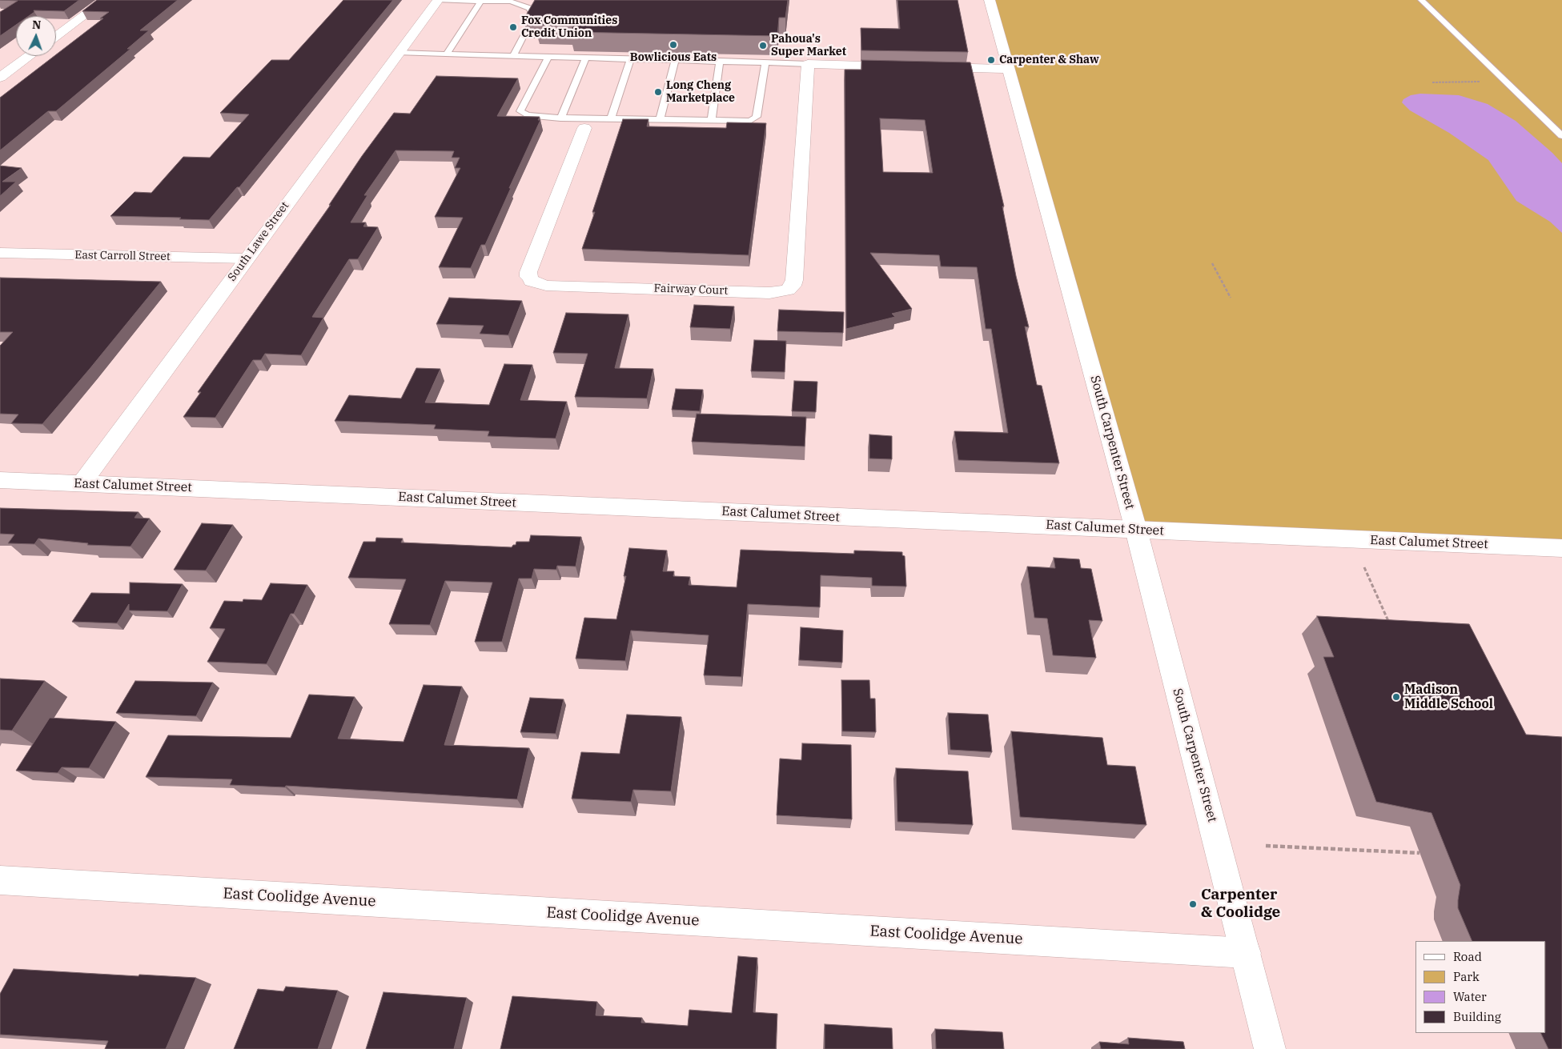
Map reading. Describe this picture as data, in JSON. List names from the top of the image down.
{
  "streets": {
    "street": [
      "South Lawe Street",
      "East Carroll Street",
      "Fairway Court",
      "South Carpenter Street",
      "East Calumet Street",
      "East Coolidge Avenue"
    ]
  },
  "crossings": [
    ["South Lawe Street", "East Carroll Street"],
    ["South Lawe Street", "East Calumet Street"],
    ["South Carpenter Street", "East Calumet Street"],
    ["South Carpenter Street", "East Coolidge Avenue"]
  ],
  "places": [
    "Fox Communities Credit Union",
    "Bowlicious Eats",
    "Pahoua's Super Market",
    "Carpenter & Shaw",
    "Long Cheng Marketplace",
    "Madison Middle School",
    "Carpenter & Coolidge"
  ],
  "legend": [
    "Road",
    "Park",
    "Water",
    "Building"
  ],
  "north": "top"
}
